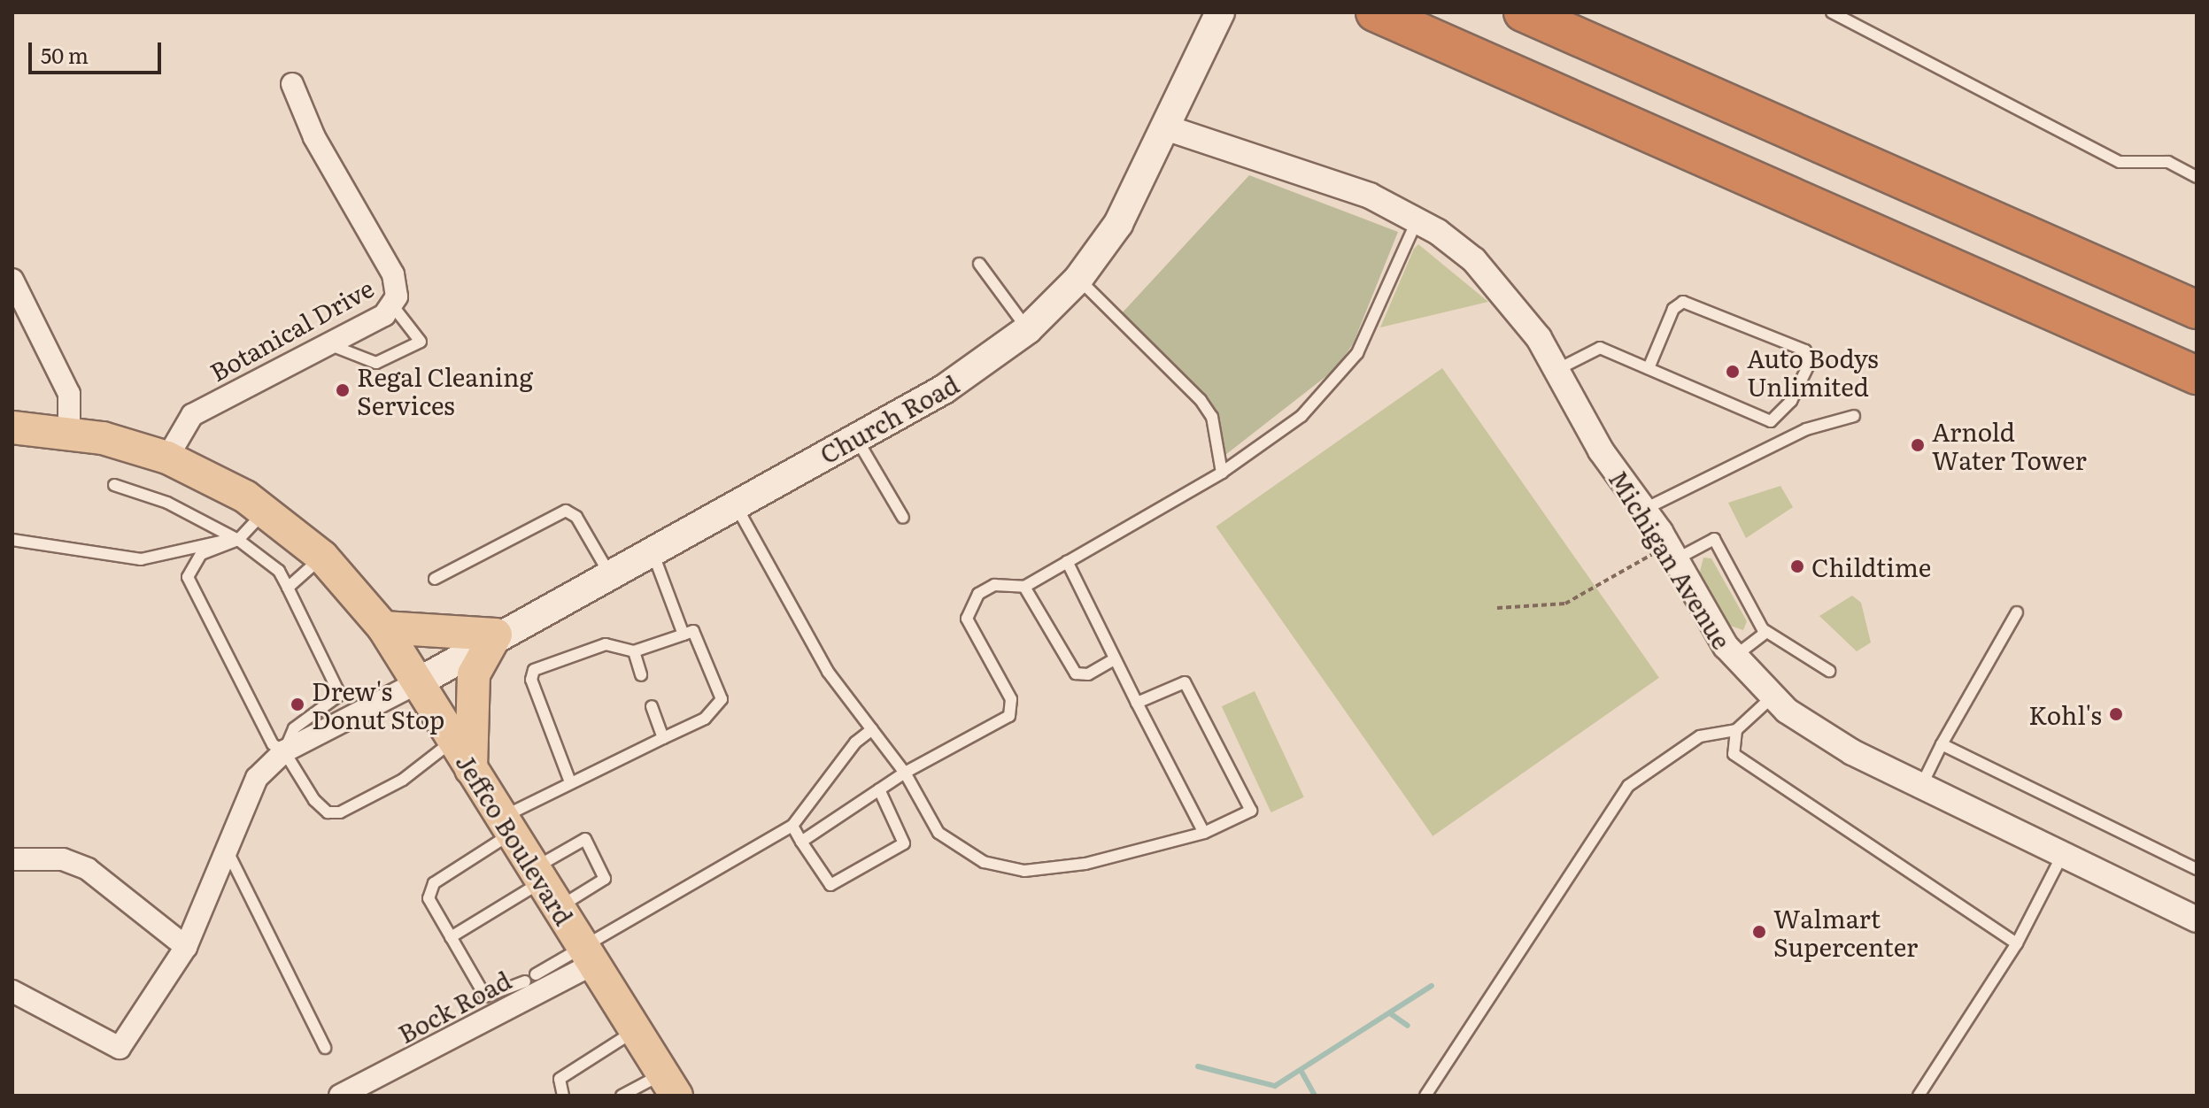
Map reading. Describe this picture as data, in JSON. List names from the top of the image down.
{
  "streets": {
    "main road": ["Church Road", "Jeffco Boulevard"],
    "street": ["Botanical Drive", "Michigan Avenue", "Bock Road"]
  },
  "crossings": [
    ["Botanical Drive", "Jeffco Boulevard"],
    ["Church Road", "Michigan Avenue"],
    ["Church Road", "Jeffco Boulevard"],
    ["Jeffco Boulevard", "Bock Road"]
  ],
  "places": [
    "Auto Bodys Unlimited",
    "Regal Cleaning Services",
    "Arnold Water Tower",
    "Childtime",
    "Drew's Donut Stop",
    "Kohl's",
    "Walmart Supercenter"
  ],
  "scale_bar": "50 m"
}
